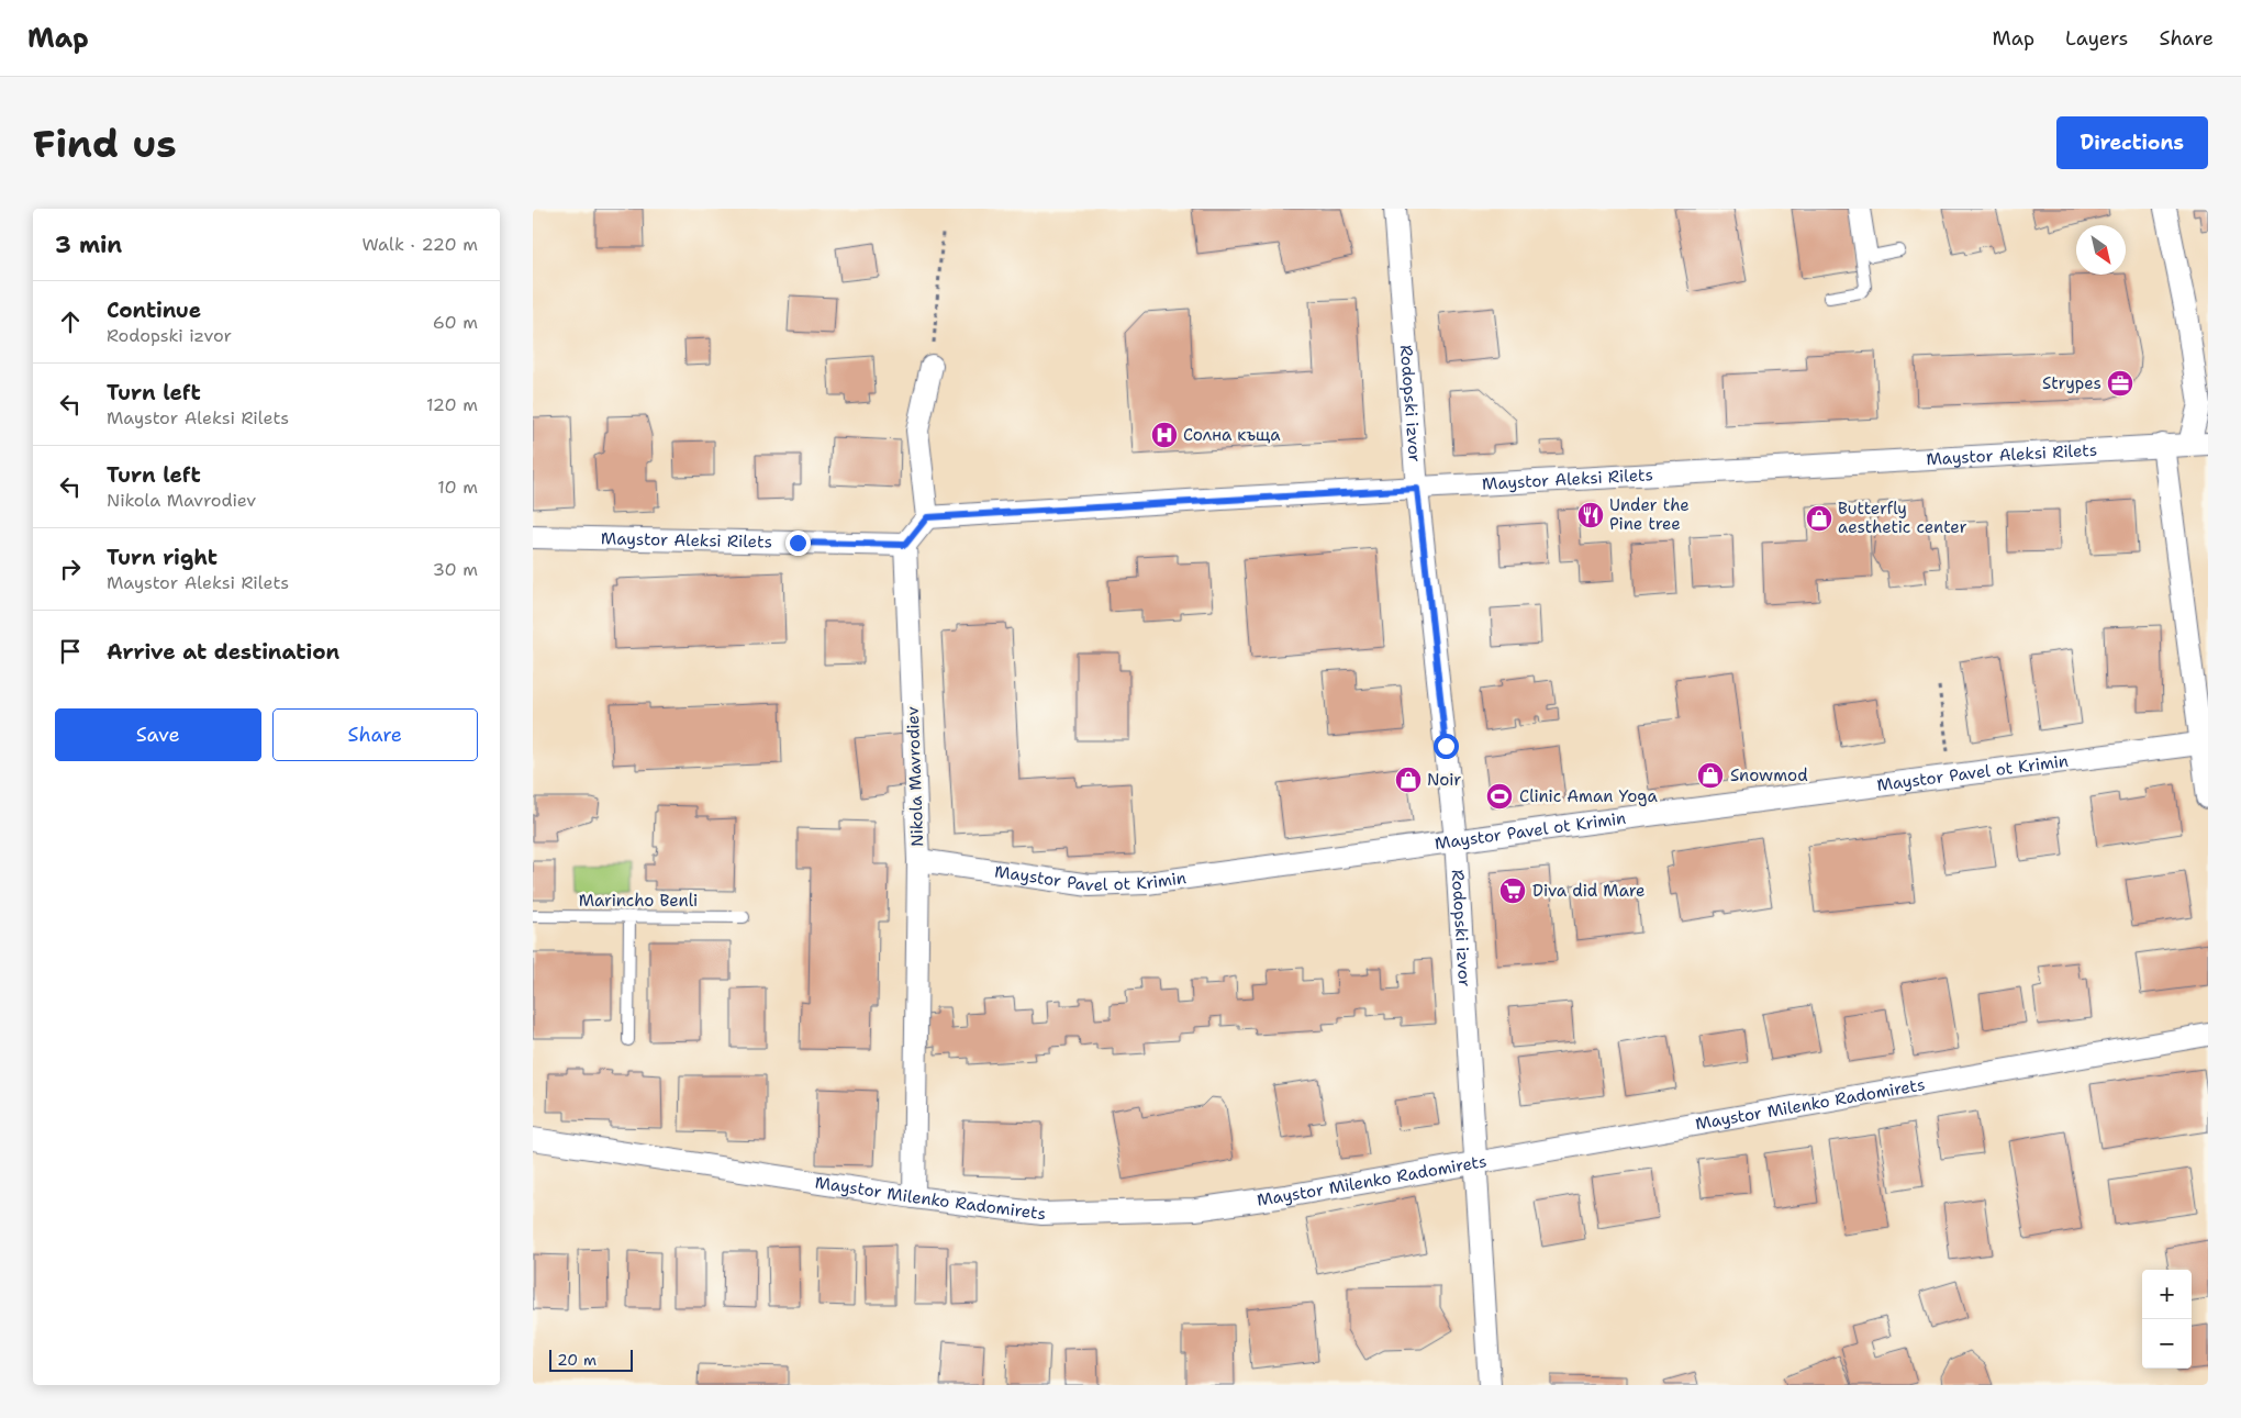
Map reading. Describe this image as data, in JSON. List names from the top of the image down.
{
  "streets": {
    "street": [
      "Rodopski izvor",
      "Maystor Aleksi Rilets",
      "Maystor Pavel ot Krimin",
      "Nikola Mavrodiev",
      "Maystor Milenko Radomirets"
    ],
    "lane": ["Marincho Benli"]
  },
  "crossings": [
    ["Rodopski izvor", "Maystor Aleksi Rilets"],
    ["Rodopski izvor", "Maystor Pavel ot Krimin"],
    ["Rodopski izvor", "Maystor Milenko Radomirets"],
    ["Maystor Aleksi Rilets", "Nikola Mavrodiev"],
    ["Maystor Pavel ot Krimin", "Nikola Mavrodiev"],
    ["Nikola Mavrodiev", "Maystor Milenko Radomirets"]
  ],
  "places": {
    "office": ["Strypes"],
    "hospital": ["Солна къща"],
    "restaurant": ["Under the Pine tree"],
    "shop": ["Butterfly aesthetic center", "Snowmod", "Noir"],
    "sports": ["Clinic Aman Yoga"],
    "supermarket": ["Diva did Mare"]
  },
  "scale_bar": "20 m",
  "north": "bottom right",
  "page": {
    "header": "Map",
    "nav": ["Map", "Layers", "Share"],
    "buttons": [
      "Directions",
      ["Save", "Share"]
    ],
    "title": "Find us",
    "heading": ["3 min", "Walk · 220 m"],
    "list": [
      ["Continue", "Rodopski izvor", "60 m"],
      ["Turn left", "Maystor Aleksi Rilets", "120 m"],
      ["Turn left", "Nikola Mavrodiev", "10 m"],
      ["Turn right", "Maystor Aleksi Rilets", "30 m"],
      "Arrive at destination"
    ],
    "map_buttons": ["+", "−"],
    "scale": "20 m"
  }
}
